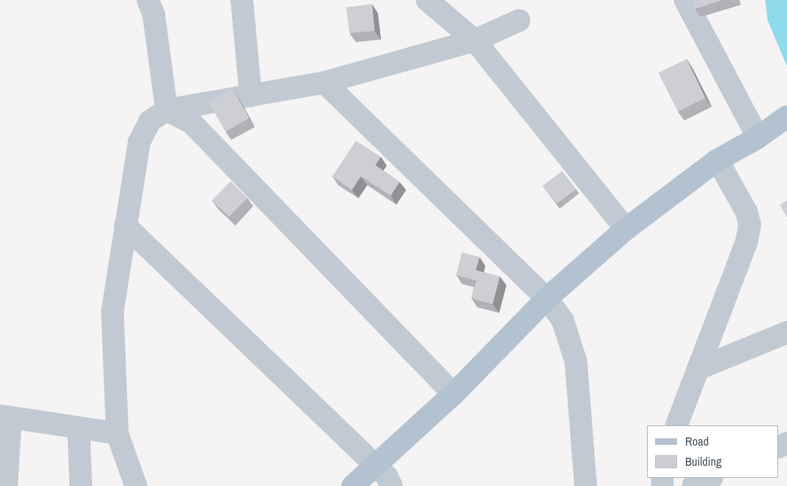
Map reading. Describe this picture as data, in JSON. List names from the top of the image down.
{
  "legend": ["Road", "Building"]
}
